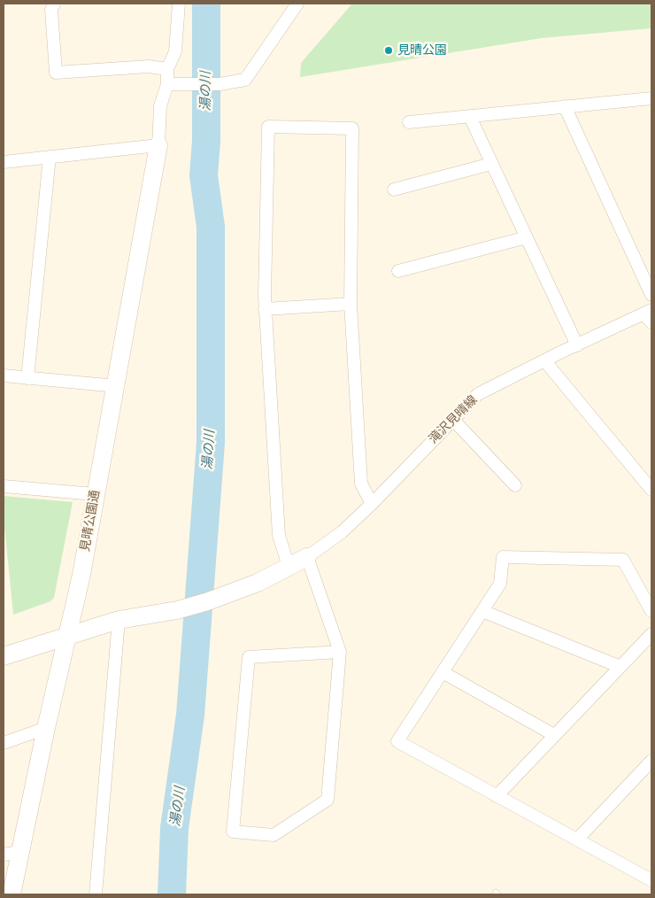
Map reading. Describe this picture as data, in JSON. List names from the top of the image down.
{
  "streets": {
    "street": ["滝沢見晴線", "見晴公園通"]
  },
  "water": ["湯の川"],
  "places": ["見晴公園"]
}
